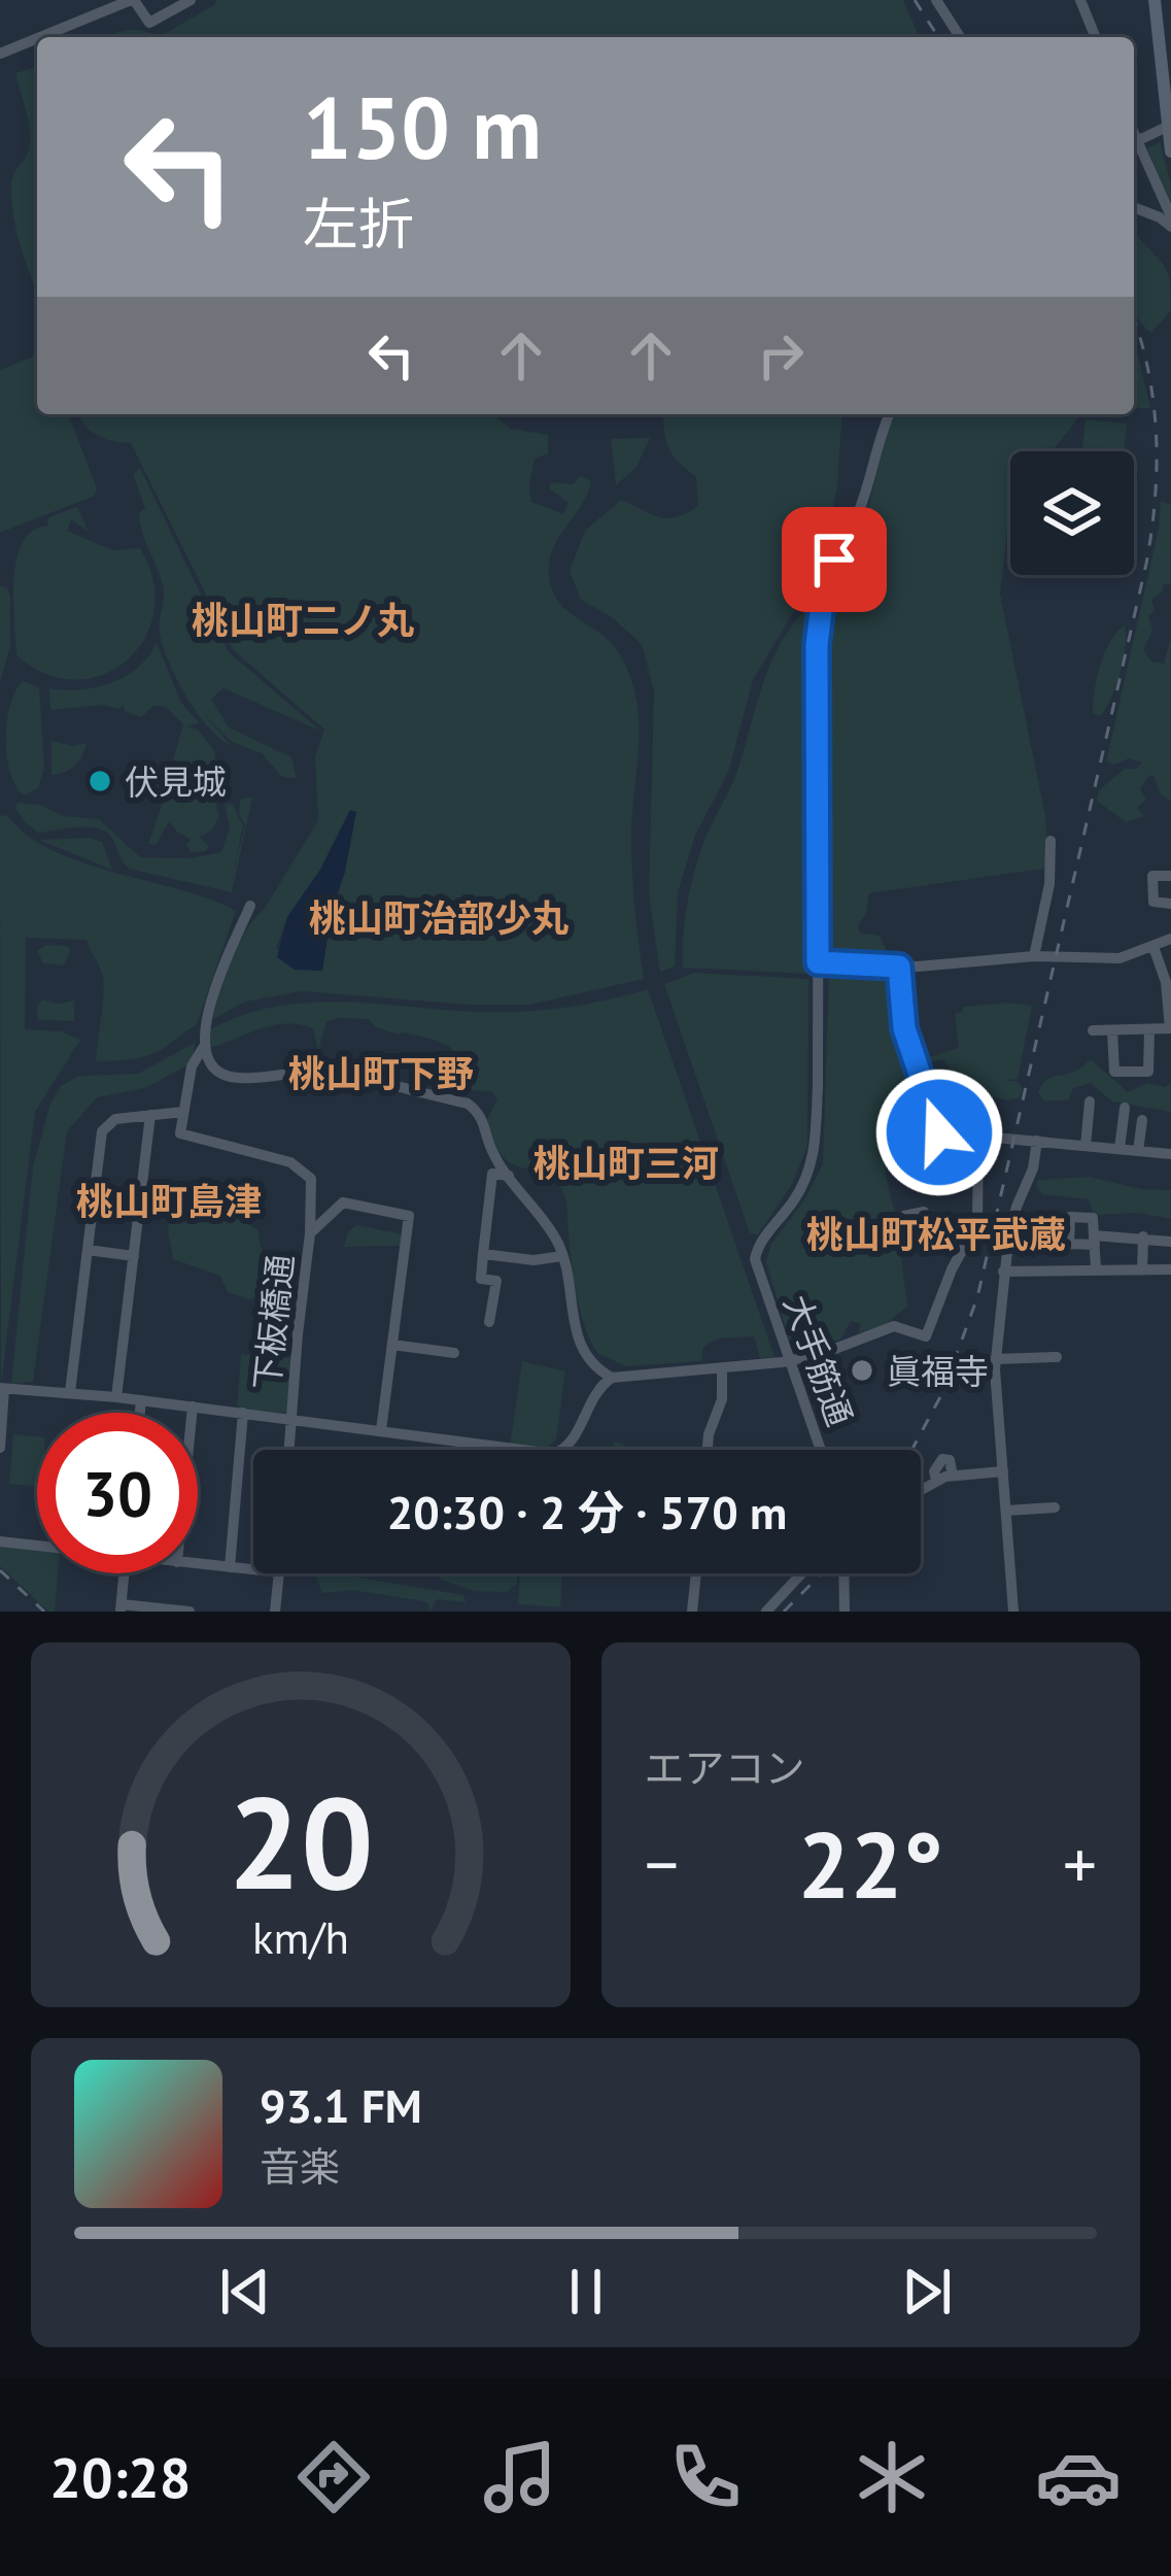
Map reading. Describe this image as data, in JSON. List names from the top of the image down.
{
  "streets": {
    "street": ["下板橋通", "大手筋通"]
  },
  "districts": [
    "桃山町二ノ丸",
    "桃山町治部少丸",
    "桃山町下野",
    "桃山町三河",
    "桃山町島津",
    "桃山町松平武蔵"
  ],
  "places": ["伏見城", "眞福寺"],
  "page": {
    "turn": ["150 m", "左折"],
    "limit": "30",
    "trip": "20:30 · 2 分 · 570 m",
    "tile": "エアコン",
    "heat": ["−", "22°", "+"],
    "song": ["93.1 FM", "音楽"],
    "tabs": "20:28",
    "gauge": ["20", "km/h"]
  }
}
